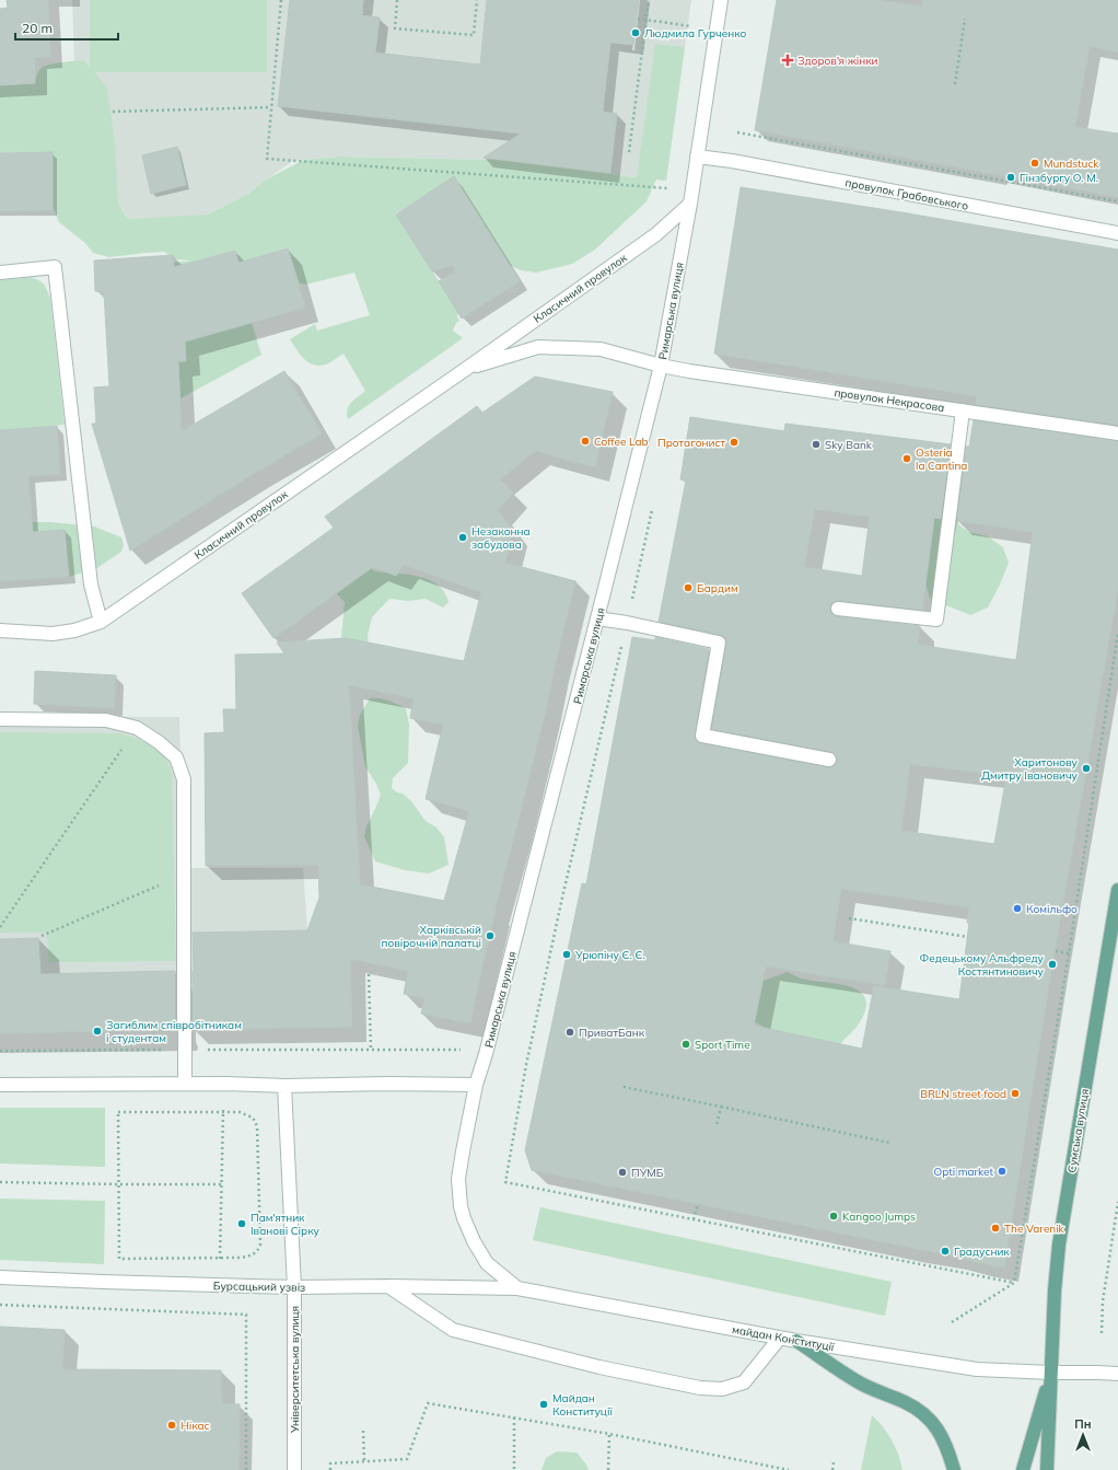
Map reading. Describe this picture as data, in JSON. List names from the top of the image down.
{
  "streets": {
    "main road": ["Сумська вулиця"],
    "street": [
      "провулок Грабовського",
      "Класичний провулок",
      "Римарська вулиця",
      "провулок Некрасова",
      "Бурсацький узвіз",
      "майдан Конституції",
      "Університетська вулиця"
    ]
  },
  "crossings": [
    ["провулок Грабовського", "Римарська вулиця"],
    ["Класичний провулок", "Римарська вулиця"],
    ["Класичний провулок", "провулок Некрасова"],
    ["Римарська вулиця", "провулок Некрасова"],
    ["Римарська вулиця", "Бурсацький узвіз"],
    ["Римарська вулиця", "майдан Конституції"],
    ["Сумська вулиця", "майдан Конституції"],
    ["Бурсацький узвіз", "майдан Конституції"],
    ["Бурсацький узвіз", "Університетська вулиця"]
  ],
  "places": {
    "other": [
      "Людмила Гурченко",
      "Mundstuck",
      "Гінзбургу О. М.",
      "Coffee Lab",
      "Протагонист",
      "Sky Bank",
      "Osteria la Cantina",
      "Незаконна забудова",
      "Бардим",
      "Харитонову Дмитру Івановичу",
      "Комільфо",
      "Харківській повірочній палатці",
      "Урюпіну Є. Є.",
      "Федецькому Альфреду Костянтиновичу",
      "Загиблим співробітникам і студентам",
      "ПриватБанк",
      "Sport Time",
      "BRLN street food",
      "Opti market",
      "ПУМБ",
      "Kangoo Jumps",
      "Пам'ятник Іванові Сірку",
      "The Varenik",
      "Градусник",
      "Майдан Конституції",
      "Нікас"
    ],
    "health": ["Здоров'я жінки"]
  },
  "scale_bar": "20 m",
  "north": "top"
}
